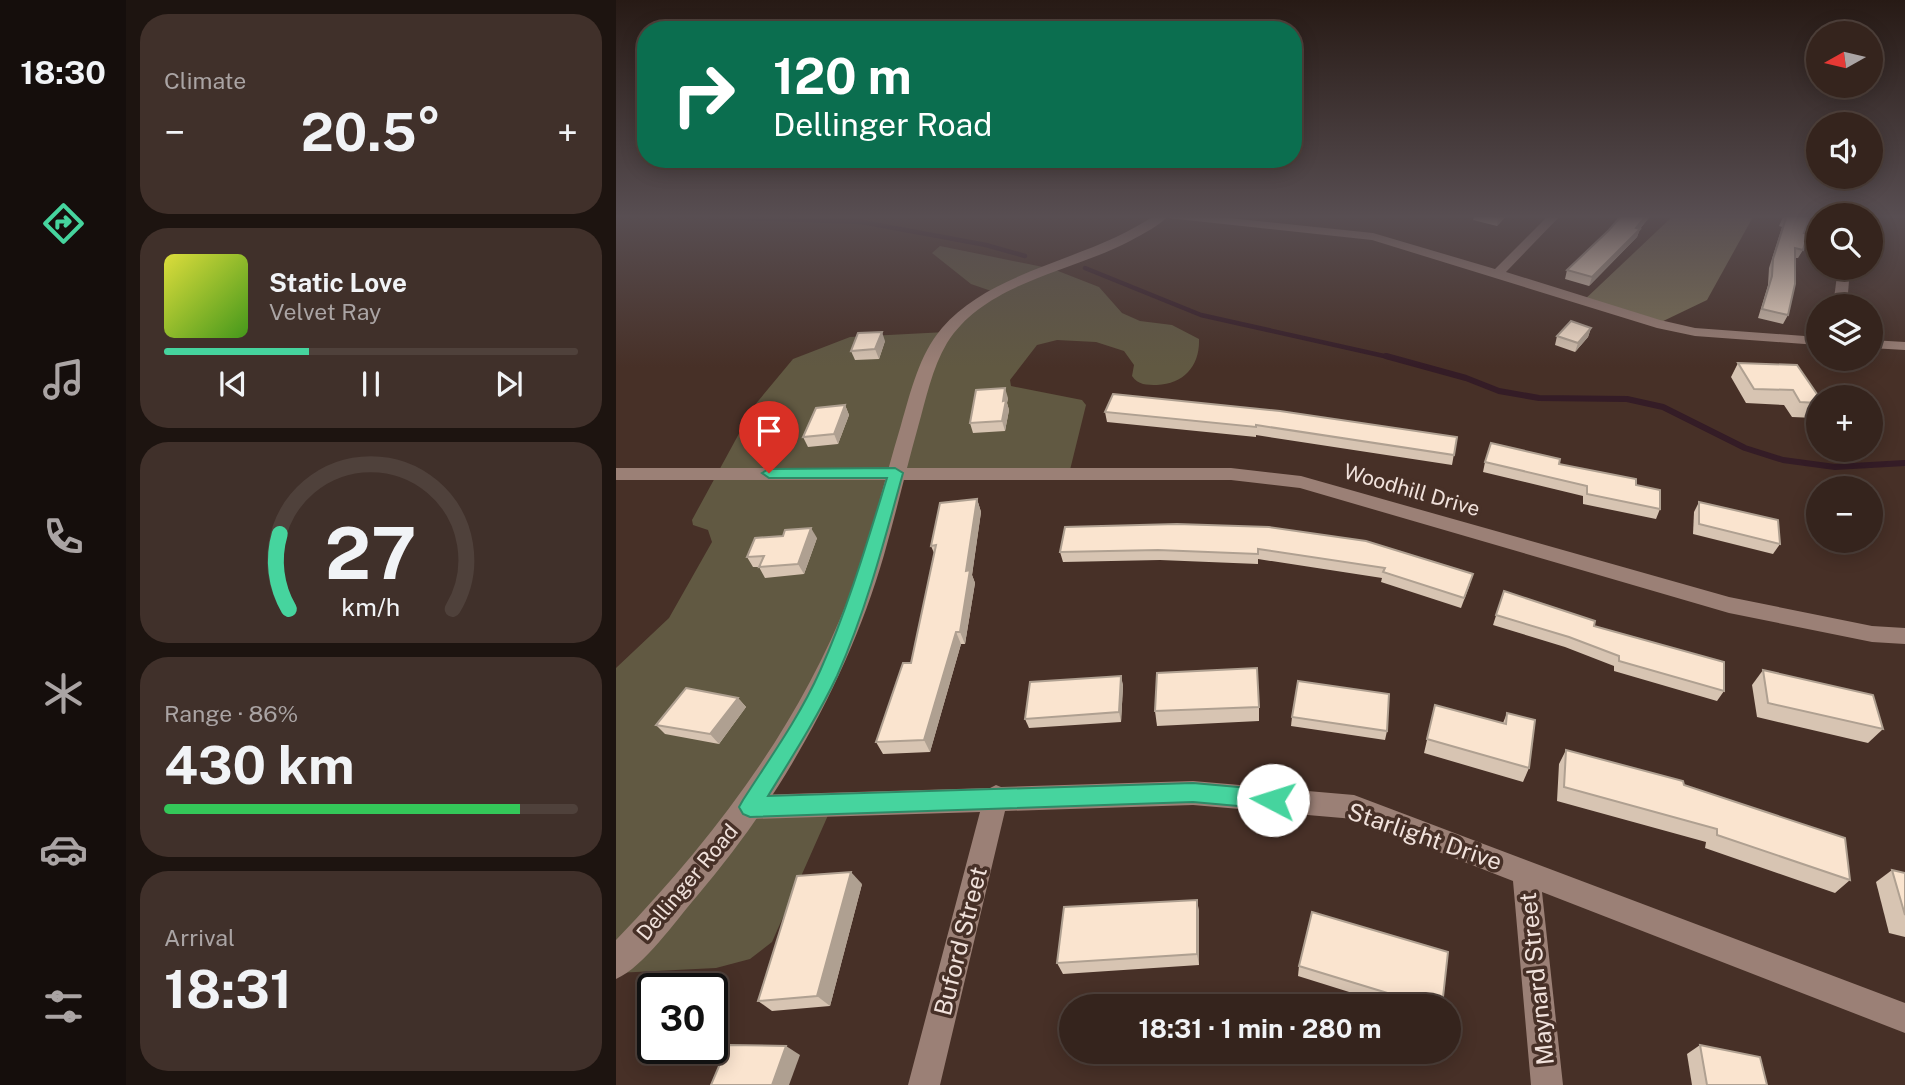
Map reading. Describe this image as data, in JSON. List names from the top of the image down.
{
  "streets": {
    "street": [
      "Woodhill Drive",
      "Starlight Drive",
      "Dellinger Road",
      "Buford Street",
      "Maynard Street"
    ]
  },
  "crossings": [
    ["Woodhill Drive", "Dellinger Road"],
    ["Starlight Drive", "Dellinger Road"],
    ["Starlight Drive", "Buford Street"],
    ["Starlight Drive", "Maynard Street"]
  ],
  "north": "left",
  "page": {
    "tabs": "18:30",
    "tile": [
      "Climate",
      ["Range · 86%", "430 km"],
      ["Arrival", "18:31"]
    ],
    "map_buttons": ["+", "−"],
    "turn": ["120 m", "Dellinger Road"],
    "heat": ["−", "20.5°", "+"],
    "song": ["Static Love", "Velvet Ray"],
    "limit": "30",
    "trip": "18:31 · 1 min · 280 m",
    "gauge": ["27", "km/h"]
  }
}
